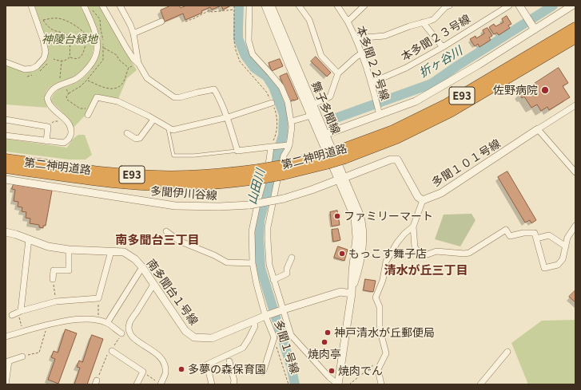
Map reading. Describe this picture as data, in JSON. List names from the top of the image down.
{
  "streets": {
    "highway": ["E93", "第二神明道路"],
    "street": [
      "本多聞２３号線",
      "本多聞２２号線",
      "舞子多聞線",
      "多聞１０１号線",
      "多聞伊川谷線",
      "南多聞台１号線",
      "多聞１号線"
    ]
  },
  "crossings": [
    ["本多聞２３号線", "本多聞２２号線"],
    ["舞子多聞線", "多聞伊川谷線"],
    ["舞子多聞線", "南多聞台１号線"],
    ["南多聞台１号線", "多聞１号線"]
  ],
  "districts": ["南多聞台三丁目", "清水が丘三丁目"],
  "water": ["折ヶ谷川", "山田川"],
  "parks": ["神陵台緑地"],
  "places": [
    "佐野病院",
    "ファミリーマート",
    "もっこす舞子店",
    "神戸清水が丘郵便局",
    "焼肉亭",
    "多夢の森保育園",
    "焼肉でん"
  ]
}
